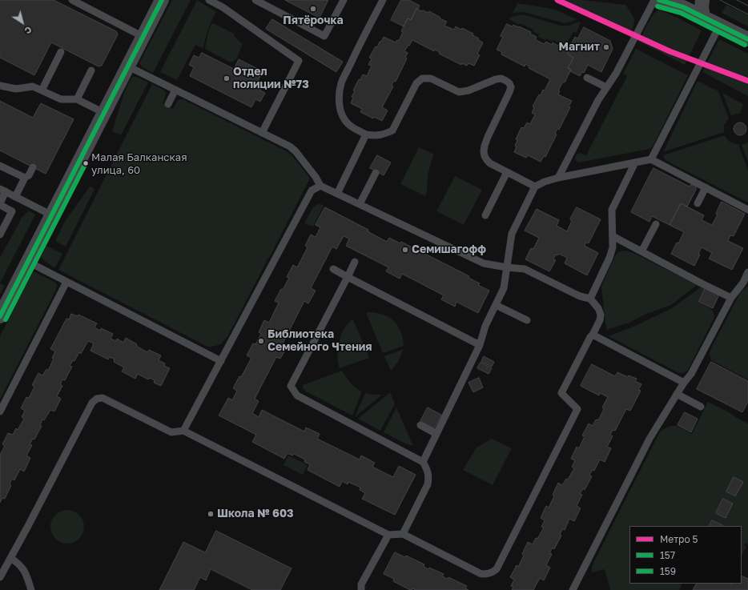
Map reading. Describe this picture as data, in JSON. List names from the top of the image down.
{
  "places": [
    "Пятёрочка",
    "Магнит",
    "Отдел полиции №73",
    "Малая Балканская улица, 60",
    "Семишагофф",
    "Библиотека Семейного Чтения",
    "Школа № 603"
  ],
  "lines": ["metro line 5", "transit line 157", "transit line 159"],
  "legend": ["Метро 5", "157", "159"],
  "north": "bottom right"
}
